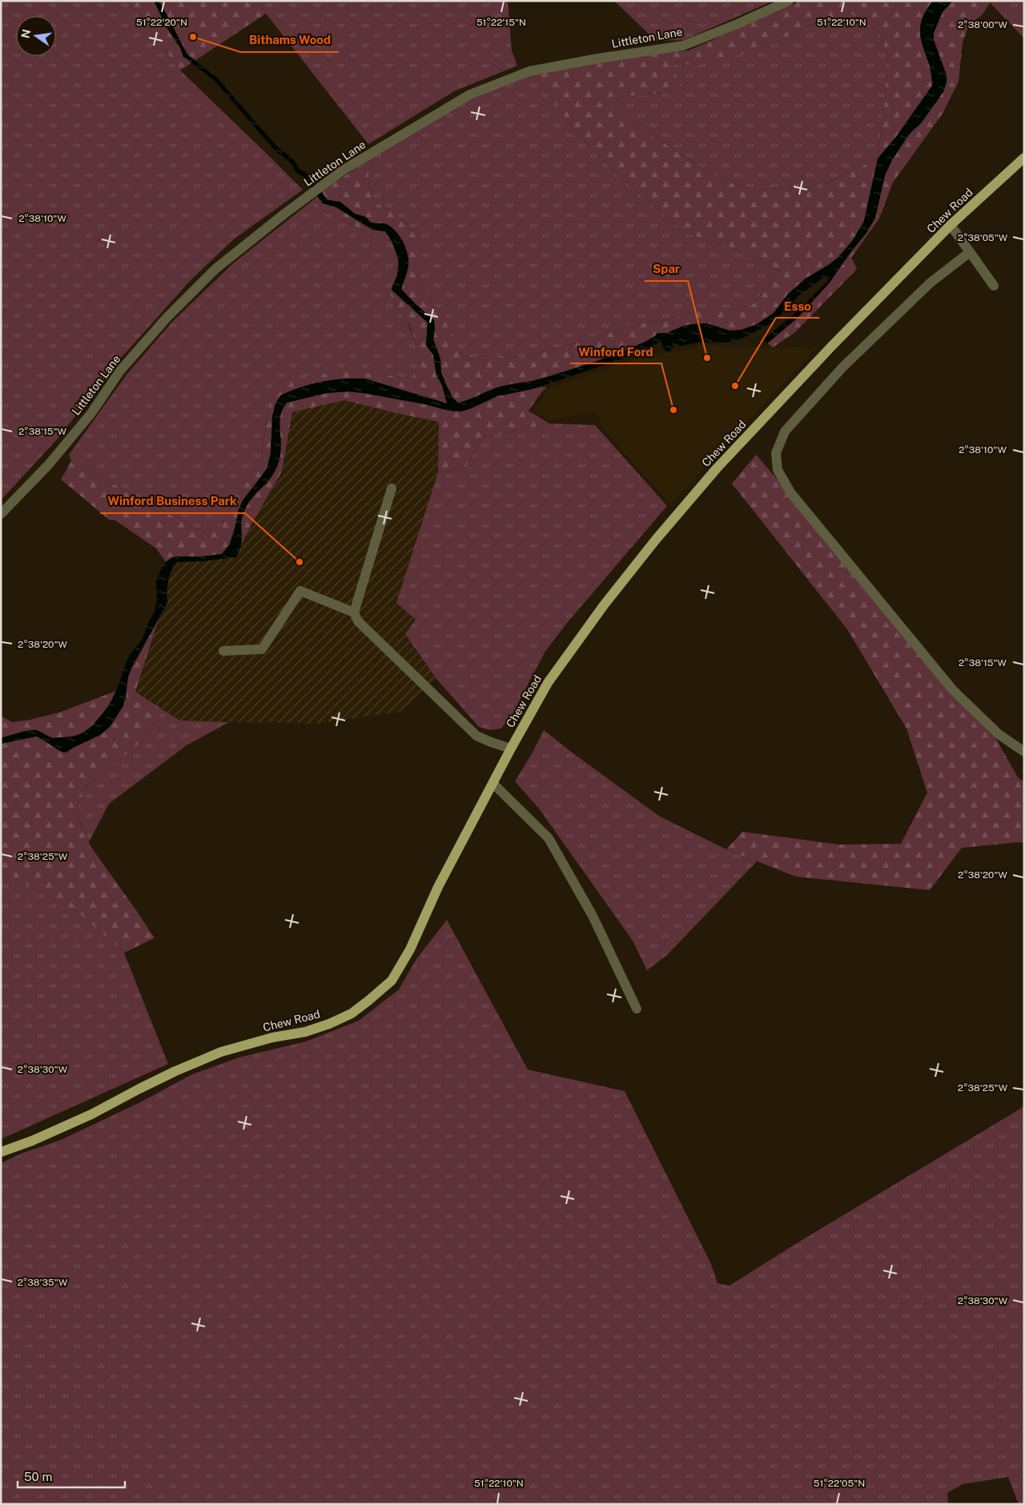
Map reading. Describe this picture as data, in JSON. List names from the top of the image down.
{
  "streets": {
    "main road": ["Chew Road"],
    "street": ["Littleton Lane"]
  },
  "places": [
    "Bithams Wood",
    "Spar",
    "Esso",
    "Winford Ford",
    "Winford Business Park"
  ],
  "scale_bar": "50 m",
  "north": "left",
  "coordinates": [
    "51°22'15\"N",
    "51°22'10\"N",
    "51°22'20\"N",
    "2°38'00\"W",
    "2°38'10\"W",
    "2°38'05\"W",
    "2°38'15\"W",
    "2°38'20\"W",
    "2°38'25\"W",
    "2°38'30\"W",
    "2°38'35\"W",
    "51°22'05\"N"
  ]
}
